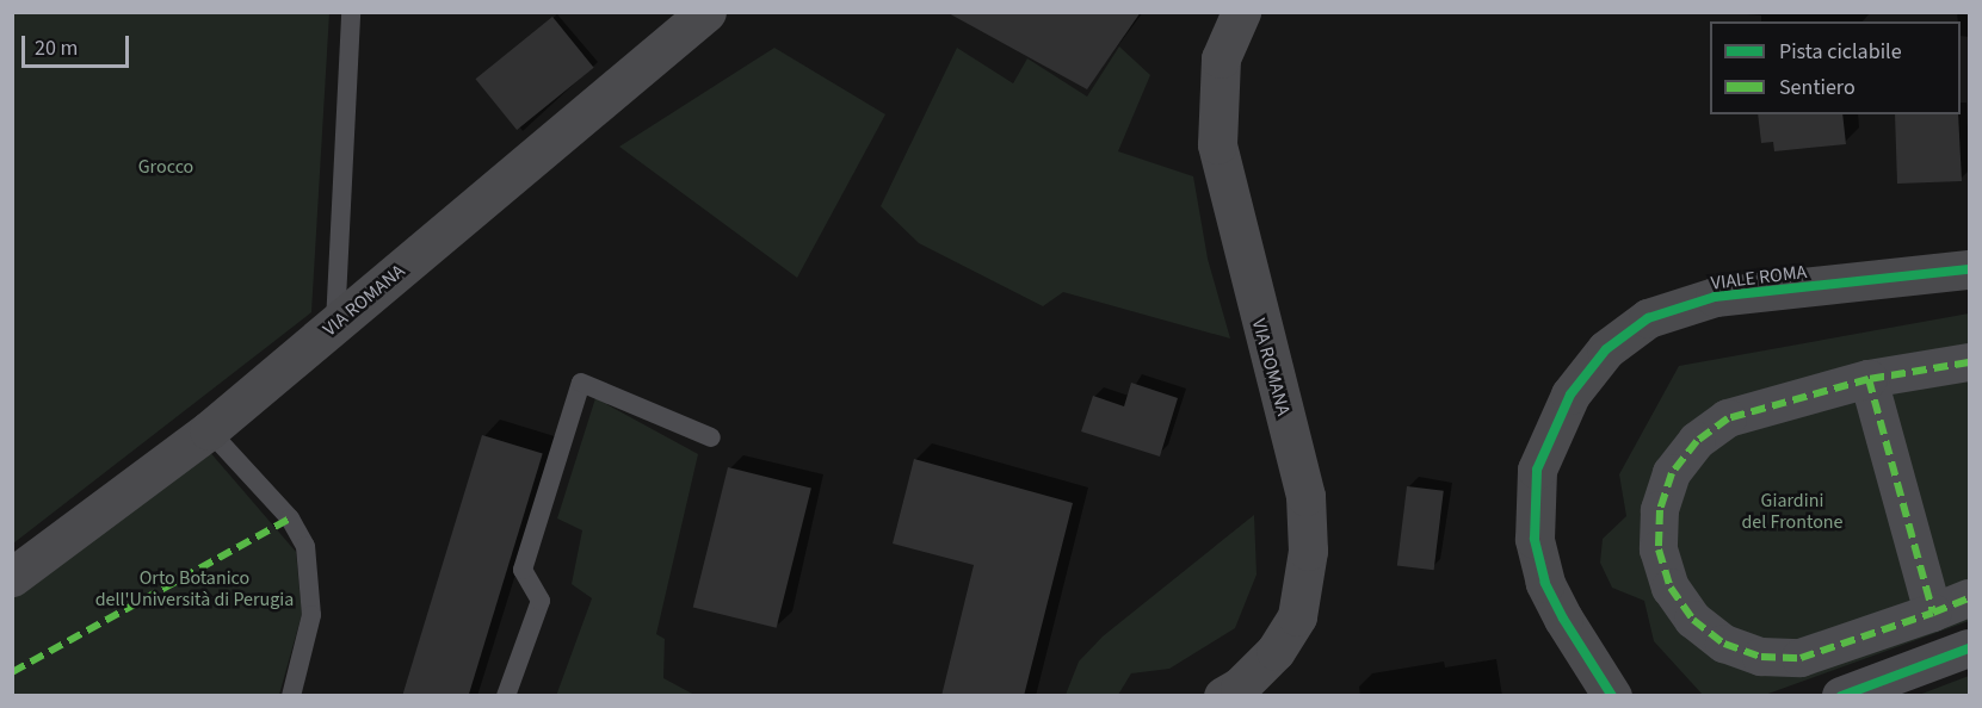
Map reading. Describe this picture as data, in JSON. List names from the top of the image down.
{
  "streets": {
    "main road": ["VIALE ROMA", "VIA ROMANA"]
  },
  "parks": ["Grocco", "Giardini del Frontone", "Orto Botanico dell'Università di Perugia"],
  "legend": ["Pista ciclabile", "Sentiero"],
  "scale_bar": "20 m"
}
